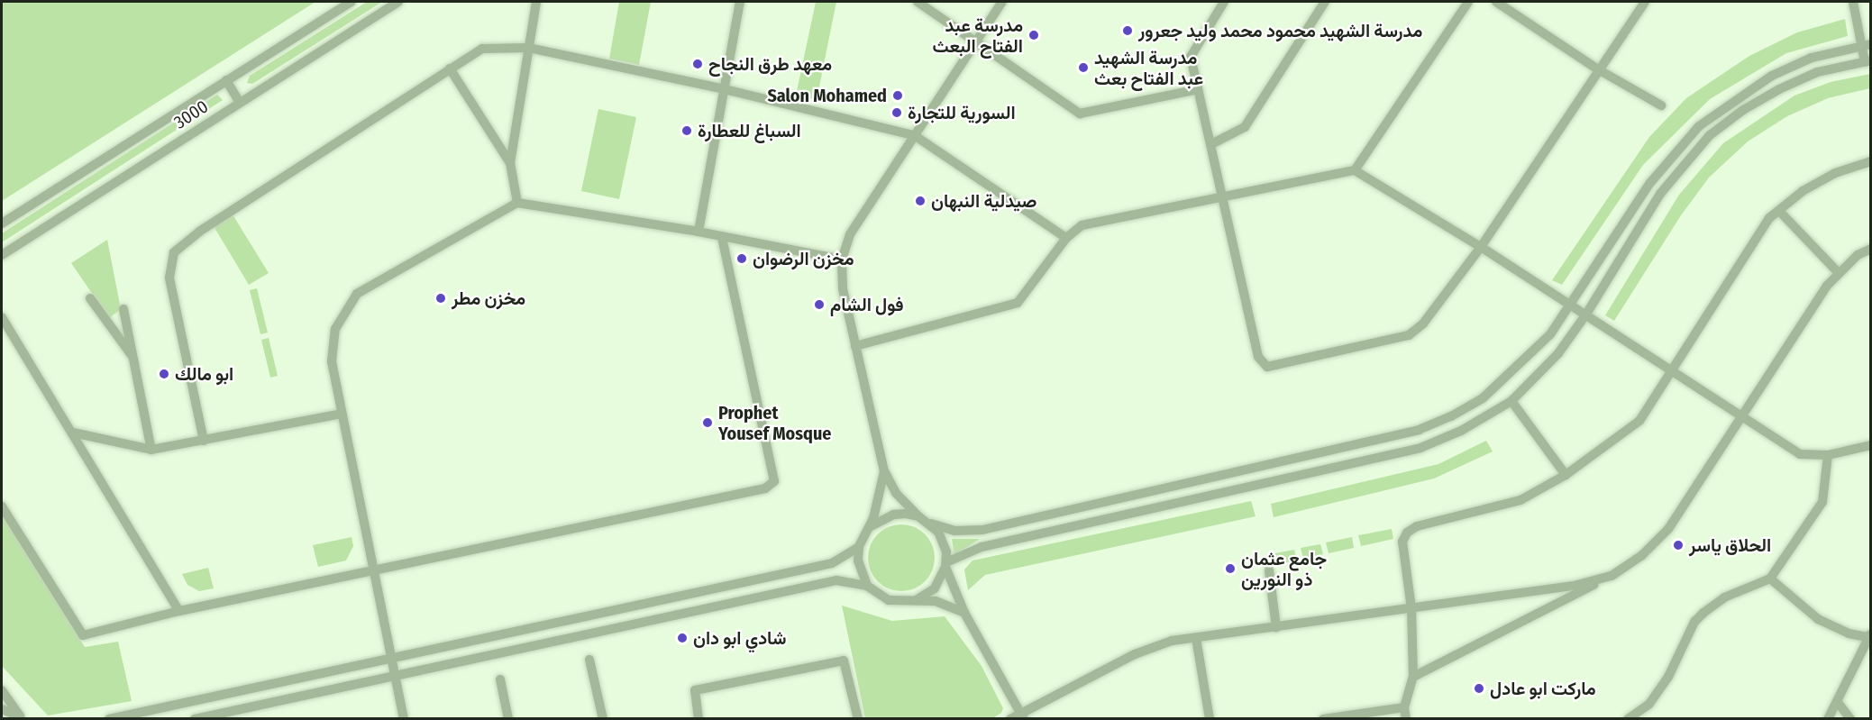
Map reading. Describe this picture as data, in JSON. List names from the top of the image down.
{
  "streets": {
    "street": ["3000"]
  },
  "places": [
    "مدرسة الشهيد محمود محمد وليد جعرور",
    "مدرسة عبد الفتاح البعث",
    "معهد طرق النجاح",
    "مدرسة الشهيد عبد الفتاح بعث",
    "Salon Mohamed",
    "السورية للتجارة",
    "السباغ للعطارة",
    "صيدلية النبهان",
    "مخزن الرضوان",
    "مخزن مطر",
    "فول الشام",
    "ابو مالك",
    "Prophet Yousef Mosque",
    "الحلاق ياسر",
    "جامع عثمان ذو النورين",
    "شادي ابو دان",
    "ماركت ابو عادل"
  ]
}
